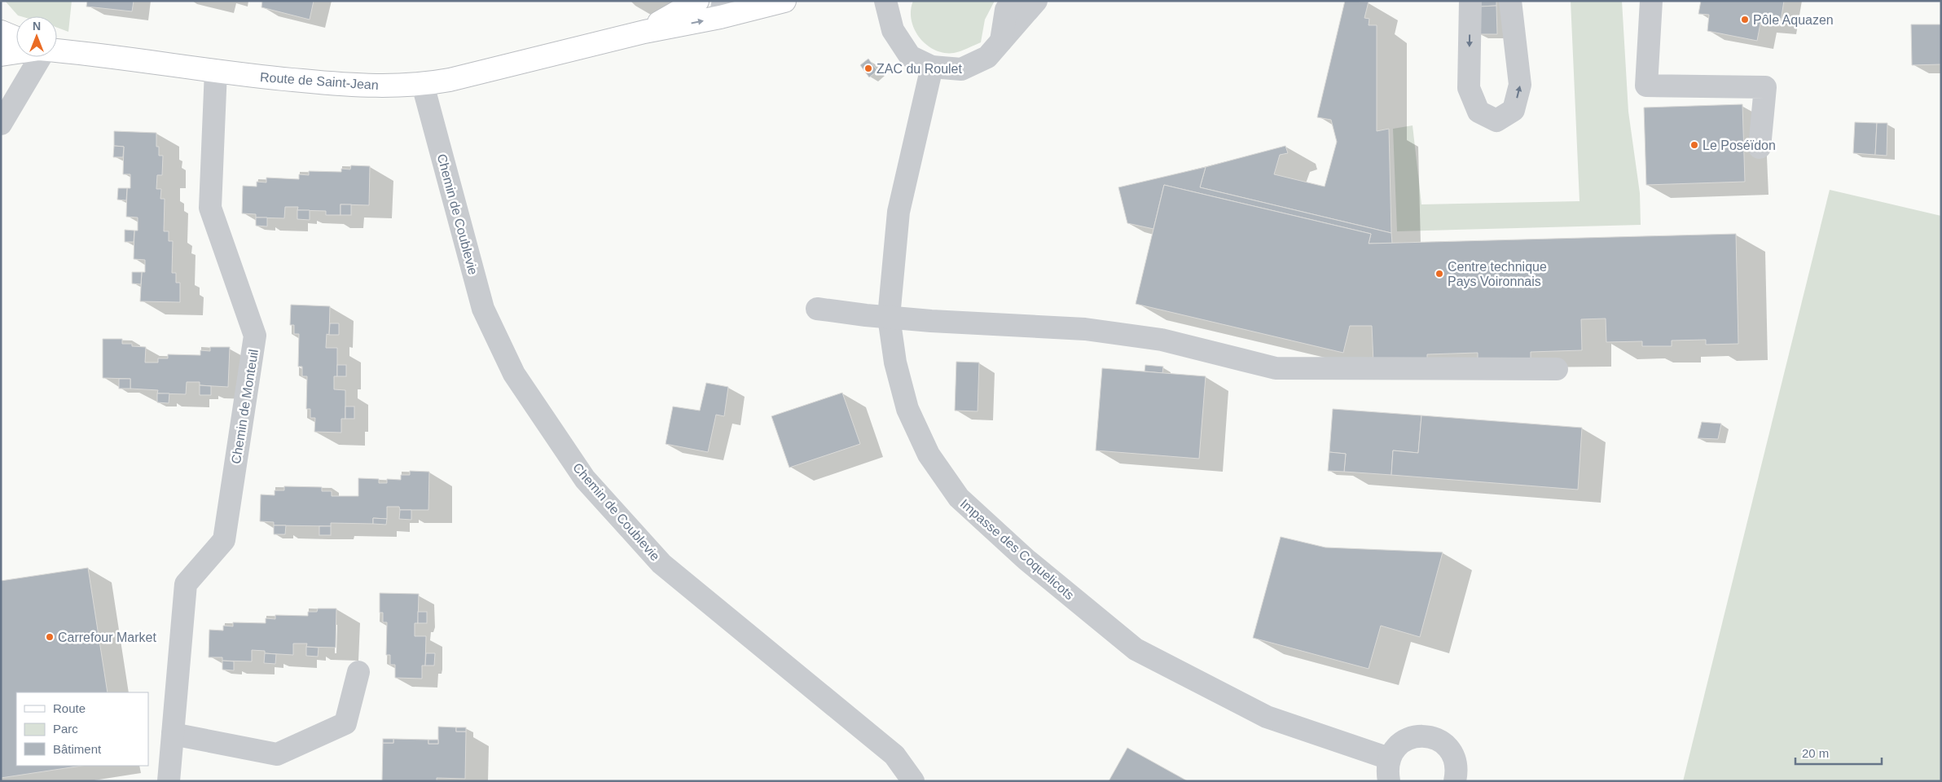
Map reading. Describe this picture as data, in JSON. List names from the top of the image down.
{
  "streets": {
    "main road": ["Route de Saint-Jean"],
    "street": ["Chemin de Coublevie", "Chemin de Monteuil", "Impasse des Coquelicots"]
  },
  "crossings": [
    ["Route de Saint-Jean", "Chemin de Coublevie"],
    ["Route de Saint-Jean", "Chemin de Monteuil"]
  ],
  "places": [
    "Pôle Aquazen",
    "ZAC du Roulet",
    "Le Poséïdon",
    "Centre technique Pays Voironnais",
    "Carrefour Market"
  ],
  "legend": ["Route", "Parc", "Bâtiment"],
  "scale_bar": "20 m",
  "north": "top"
}
